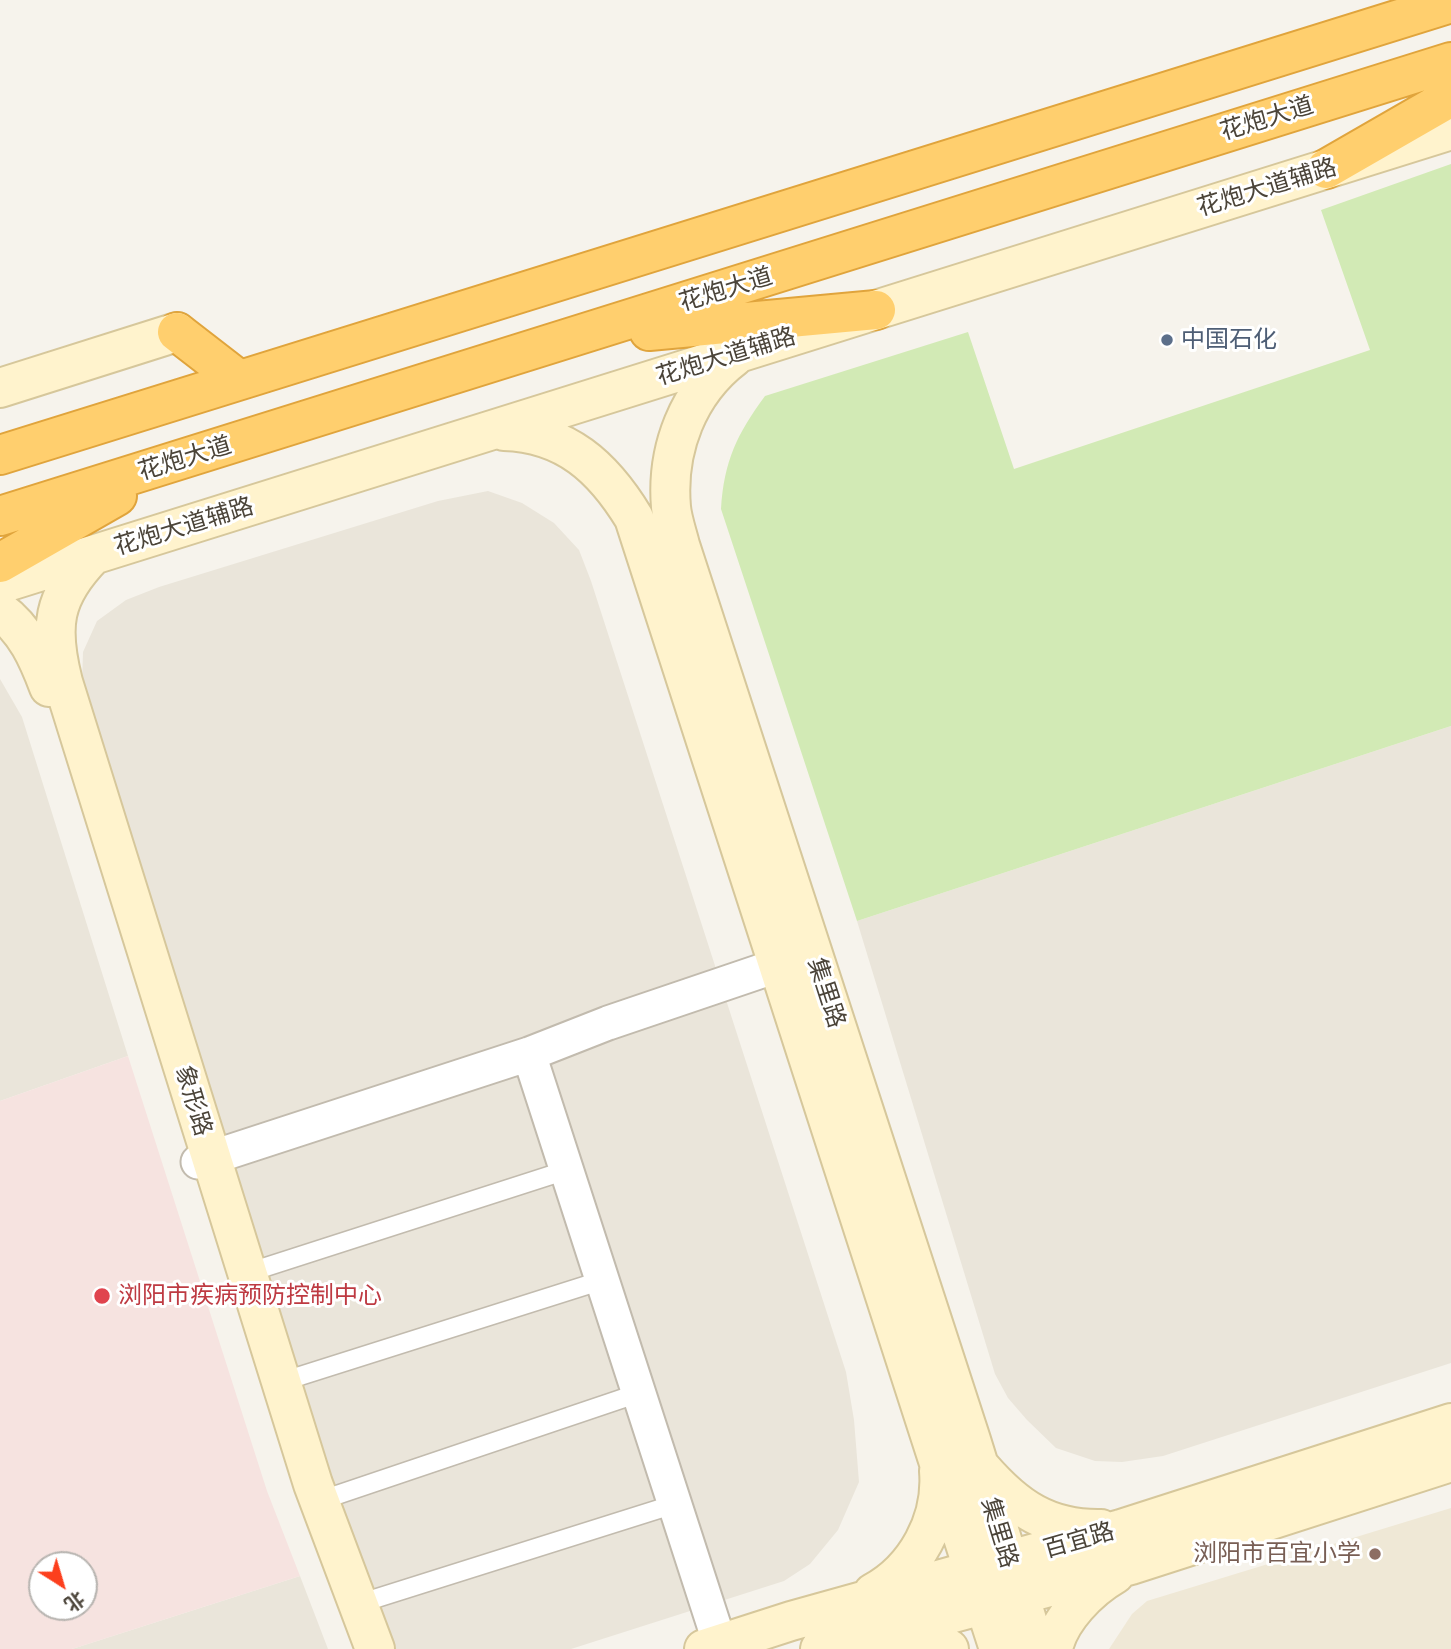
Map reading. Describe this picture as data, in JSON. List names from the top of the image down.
{
  "streets": {
    "highway": ["花炮大道"],
    "street": [
      "花炮大道辅路",
      "集里路",
      "象形路",
      "百宜路"
    ]
  },
  "crossings": [
    ["花炮大道辅路", "集里路"],
    ["花炮大道辅路", "象形路"],
    ["集里路", "百宜路"]
  ],
  "places": ["中国石化", "浏阳市疾病预防控制中心", "浏阳市百宜小学"],
  "north": "bottom right"
}
